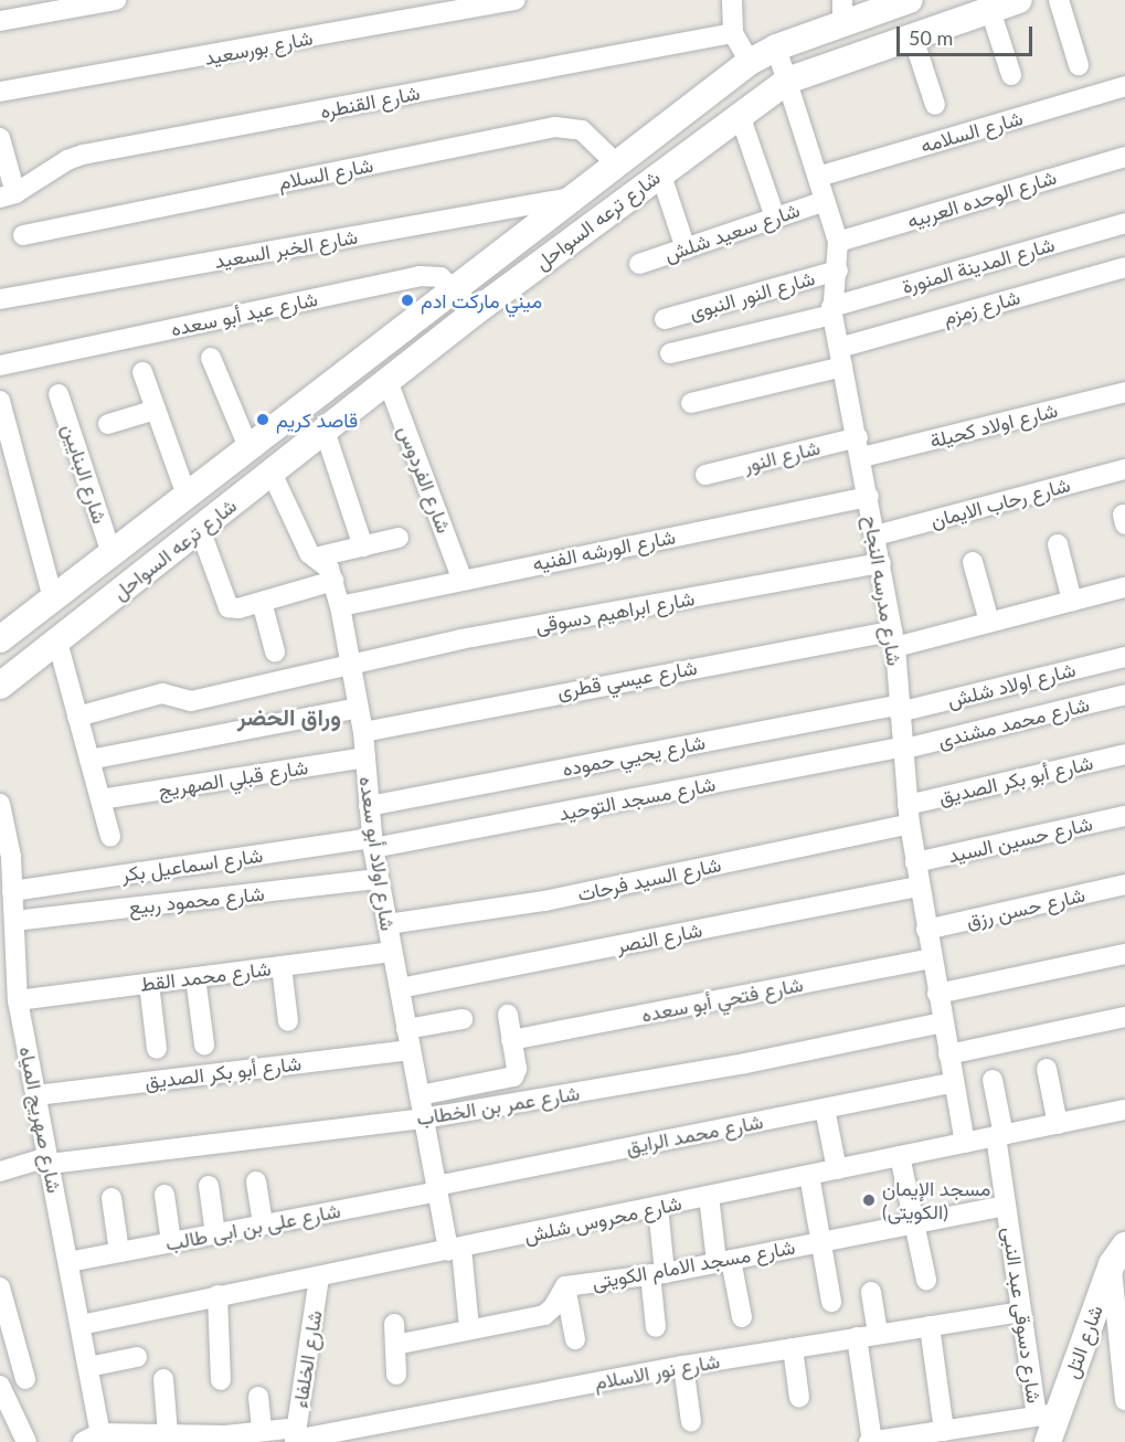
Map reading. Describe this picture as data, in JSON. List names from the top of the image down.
{
  "streets": {
    "main road": ["شارع ترعه السواحل", "شارع التل"],
    "street": [
      "شارع بورسعيد",
      "شارع القنطره",
      "شارع السلامه",
      "شارع السلام",
      "شارع الوحده العربيه",
      "شارع سعيد شلش",
      "شارع الخبر السعيد",
      "شارع المدينة المنورة",
      "شارع النور النبوى",
      "شارع زمزم",
      "شارع عيد أبو سعده",
      "شارع اولاد كحيلة",
      "شارع النور",
      "شارع البنايين",
      "شارع الفردوس",
      "شارع رحاب الايمان",
      "شارع الورشه الفنيه",
      "شارع مدرسه النجاح",
      "شارع ابراهيم دسوقى",
      "شارع عيسي قطرى",
      "شارع اولاد شلش",
      "شارع محمد مشندى",
      "شارع يحيي حموده",
      "شارع قبلي الصهريج",
      "شارع أبو بكر الصديق",
      "شارع مسجد التوحيد",
      "شارع حسين السيد",
      "شارع اولاد أبو سعده",
      "شارع اسماعيل بكر",
      "شارع السيد فرحات",
      "شارع محمود ربيع",
      "شارع حسن رزق",
      "شارع النصر",
      "شارع محمد القط",
      "شارع فتحي أبو سعده",
      "شارع عمر بن الخطاب",
      "شارع صهريج المياه",
      "شارع محمد الرايق",
      "شارع محروس شلش",
      "شارع على بن ابى طالب",
      "شارع مسجد الامام الكويتى",
      "شارع دسوقى عبد النبى",
      "شارع الخلفاء",
      "شارع نور الاسلام"
    ]
  },
  "crossings": [
    ["شارع السلامه", "شارع مدرسه النجاح"],
    ["شارع السلام", "شارع ترعه السواحل"],
    ["شارع الوحده العربيه", "شارع مدرسه النجاح"],
    ["شارع ترعه السواحل", "شارع الخبر السعيد"],
    ["شارع ترعه السواحل", "شارع عيد أبو سعده"],
    ["شارع ترعه السواحل", "شارع البنايين"],
    ["شارع ترعه السواحل", "شارع الفردوس"],
    ["شارع ترعه السواحل", "شارع مدرسه النجاح"],
    ["شارع ترعه السواحل", "شارع اولاد أبو سعده"],
    ["شارع سعيد شلش", "شارع مدرسه النجاح"],
    ["شارع المدينة المنورة", "شارع مدرسه النجاح"],
    ["شارع النور النبوى", "شارع مدرسه النجاح"],
    ["شارع زمزم", "شارع مدرسه النجاح"],
    ["شارع اولاد كحيلة", "شارع النور"],
    ["شارع اولاد كحيلة", "شارع مدرسه النجاح"],
    ["شارع النور", "شارع مدرسه النجاح"],
    ["شارع الفردوس", "شارع الورشه الفنيه"],
    ["شارع رحاب الايمان", "شارع مدرسه النجاح"],
    ["شارع الورشه الفنيه", "شارع مدرسه النجاح"],
    ["شارع الورشه الفنيه", "شارع اولاد أبو سعده"],
    ["شارع مدرسه النجاح", "شارع ابراهيم دسوقى"],
    ["شارع مدرسه النجاح", "شارع عيسي قطرى"],
    ["شارع مدرسه النجاح", "شارع اولاد شلش"],
    ["شارع مدرسه النجاح", "شارع محمد مشندى"],
    ["شارع مدرسه النجاح", "شارع يحيي حموده"],
    ["شارع مدرسه النجاح", "شارع أبو بكر الصديق"],
    ["شارع مدرسه النجاح", "شارع مسجد التوحيد"],
    ["شارع مدرسه النجاح", "شارع حسين السيد"],
    ["شارع مدرسه النجاح", "شارع السيد فرحات"],
    ["شارع مدرسه النجاح", "شارع حسن رزق"],
    ["شارع مدرسه النجاح", "شارع النصر"],
    ["شارع مدرسه النجاح", "شارع فتحي أبو سعده"],
    ["شارع مدرسه النجاح", "شارع عمر بن الخطاب"],
    ["شارع مدرسه النجاح", "شارع محمد الرايق"],
    ["شارع مدرسه النجاح", "شارع محروس شلش"],
    ["شارع ابراهيم دسوقى", "شارع اولاد أبو سعده"],
    ["شارع عيسي قطرى", "شارع اولاد أبو سعده"],
    ["شارع اولاد شلش", "شارع يحيي حموده"],
    ["شارع محمد مشندى", "شارع مسجد التوحيد"],
    ["شارع يحيي حموده", "شارع اولاد أبو سعده"],
    ["شارع قبلي الصهريج", "شارع اولاد أبو سعده"],
    ["شارع أبو بكر الصديق", "شارع اولاد أبو سعده"],
    ["شارع أبو بكر الصديق", "شارع السيد فرحات"],
    ["شارع أبو بكر الصديق", "شارع صهريج المياه"],
    ["شارع مسجد التوحيد", "شارع اولاد أبو سعده"],
    ["شارع مسجد التوحيد", "شارع اسماعيل بكر"],
    ["شارع اولاد أبو سعده", "شارع اسماعيل بكر"],
    ["شارع اولاد أبو سعده", "شارع السيد فرحات"],
    ["شارع اولاد أبو سعده", "شارع محمود ربيع"],
    ["شارع اولاد أبو سعده", "شارع النصر"],
    ["شارع اولاد أبو سعده", "شارع محمد القط"],
    ["شارع اولاد أبو سعده", "شارع عمر بن الخطاب"],
    ["شارع اولاد أبو سعده", "شارع محمد الرايق"],
    ["شارع اولاد أبو سعده", "شارع محروس شلش"],
    ["شارع اولاد أبو سعده", "شارع على بن ابى طالب"],
    ["شارع اولاد أبو سعده", "شارع مسجد الامام الكويتى"],
    ["شارع اسماعيل بكر", "شارع صهريج المياه"],
    ["شارع محمود ربيع", "شارع صهريج المياه"],
    ["شارع محمد القط", "شارع صهريج المياه"],
    ["شارع عمر بن الخطاب", "شارع صهريج المياه"],
    ["شارع صهريج المياه", "شارع محروس شلش"],
    ["شارع صهريج المياه", "شارع على بن ابى طالب"],
    ["شارع صهريج المياه", "شارع نور الاسلام"],
    ["شارع محمد الرايق", "شارع على بن ابى طالب"],
    ["شارع محروس شلش", "شارع دسوقى عبد النبى"],
    ["شارع محروس شلش", "شارع الخلفاء"],
    ["شارع مسجد الامام الكويتى", "شارع دسوقى عبد النبى"],
    ["شارع دسوقى عبد النبى", "شارع التل"],
    ["شارع دسوقى عبد النبى", "شارع نور الاسلام"],
    ["شارع الخلفاء", "شارع نور الاسلام"]
  ],
  "districts": ["وراق الحضر"],
  "places": ["ميني ماركت ادم", "قاصد كريم", "مسجد الإيمان (الكويتى)"],
  "scale_bar": "50 m"
}
